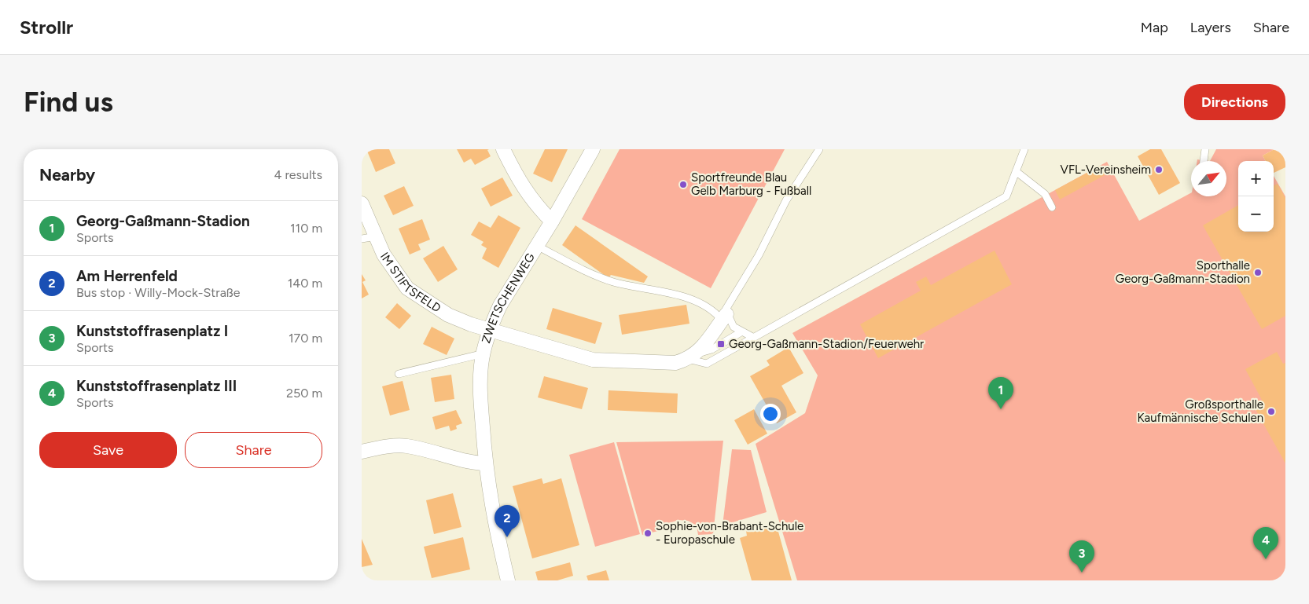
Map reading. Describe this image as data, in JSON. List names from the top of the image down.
{
  "streets": {
    "street": ["IM STIFTSFELD", "ZWETSCHENWEG"]
  },
  "crossings": [
    ["IM STIFTSFELD", "ZWETSCHENWEG"]
  ],
  "places": {
    "other": [
      "VFL-Vereinsheim",
      "Sportfreunde Blau Gelb Marburg - Fußball",
      "Sporthalle Georg-Gaßmann-Stadion",
      "Großsporthalle Kaufmännische Schulen",
      "Sophie-von-Brabant-Schule - Europaschule"
    ],
    "transit": ["Georg-Gaßmann-Stadion/Feuerwehr"]
  },
  "north": "top right",
  "page": {
    "header": "Strollr",
    "nav": ["Map", "Layers", "Share"],
    "buttons": [
      "Directions",
      ["Save", "Share"]
    ],
    "title": "Find us",
    "heading": ["Nearby", "4 results"],
    "map_buttons": ["+", "−"],
    "list": [
      {
        "mark": "1",
        "name": "Georg-Gaßmann-Stadion",
        "note": "Sports",
        "value": "110 m"
      },
      {
        "mark": "2",
        "name": "Am Herrenfeld",
        "note": "Bus stop · Willy-Mock-Straße",
        "value": "140 m"
      },
      {
        "mark": "3",
        "name": "Kunststoffrasenplatz I",
        "note": "Sports",
        "value": "170 m"
      },
      {
        "mark": "4",
        "name": "Kunststoffrasenplatz III",
        "note": "Sports",
        "value": "250 m"
      }
    ],
    "pins": [
      "1",
      "2",
      "4",
      "3"
    ]
  }
}
